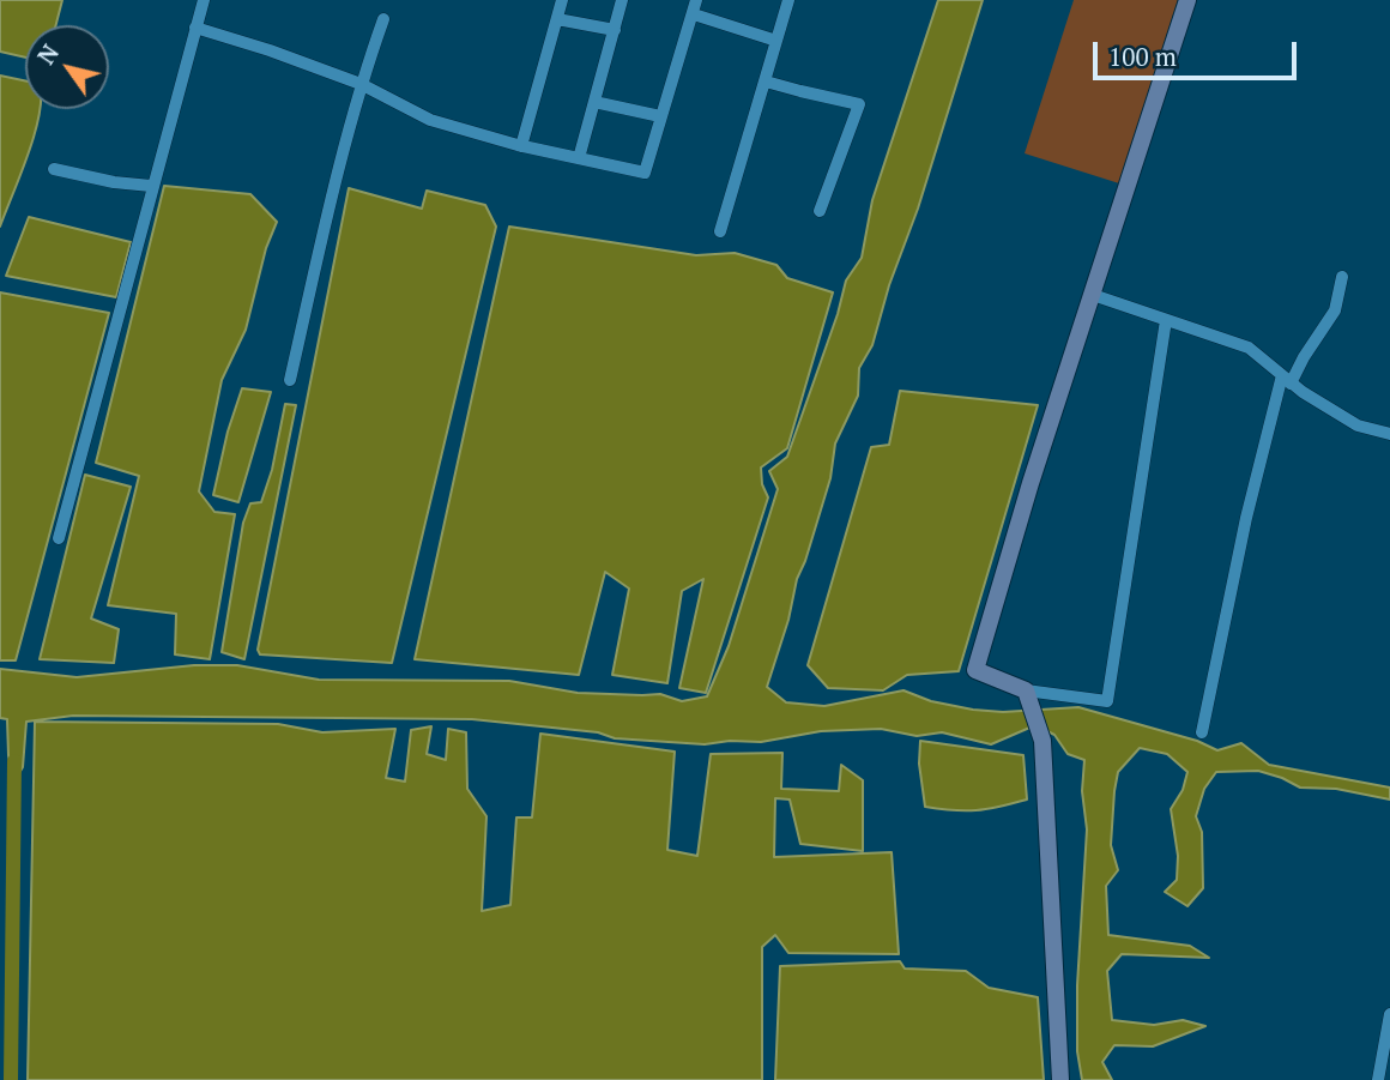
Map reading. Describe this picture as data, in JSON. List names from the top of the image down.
{
  "scale_bar": "100 m",
  "north": "top left"
}
